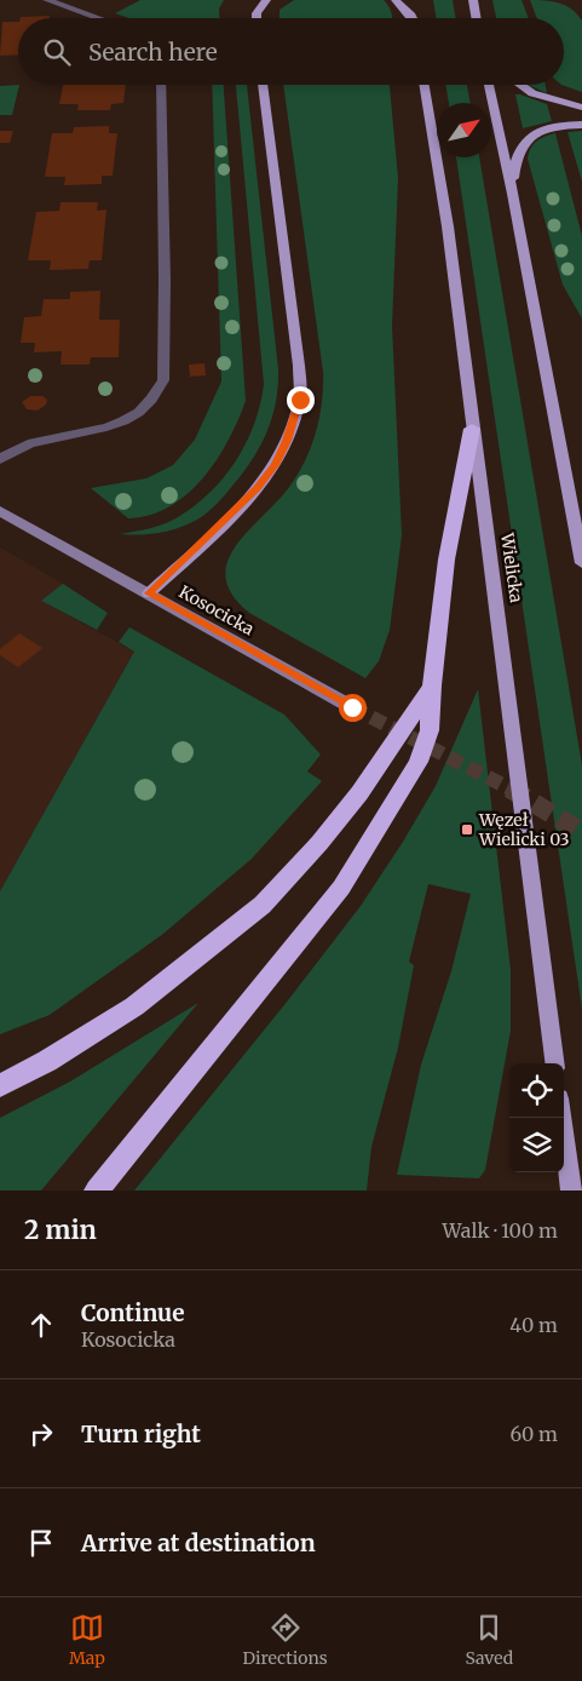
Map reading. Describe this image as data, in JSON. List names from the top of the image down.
{
  "streets": {
    "main road": ["Wielicka"],
    "street": ["Kosocicka"]
  },
  "places": {
    "transit": ["Węzeł Wielicki 03"]
  },
  "north": "top right",
  "page": {
    "search": "Search here",
    "heading": ["2 min", "Walk · 100 m"],
    "list": [
      ["Continue", "Kosocicka", "40 m"],
      ["Turn right", "60 m"],
      "Arrive at destination"
    ],
    "nav": ["Map", "Directions", "Saved"]
  }
}
